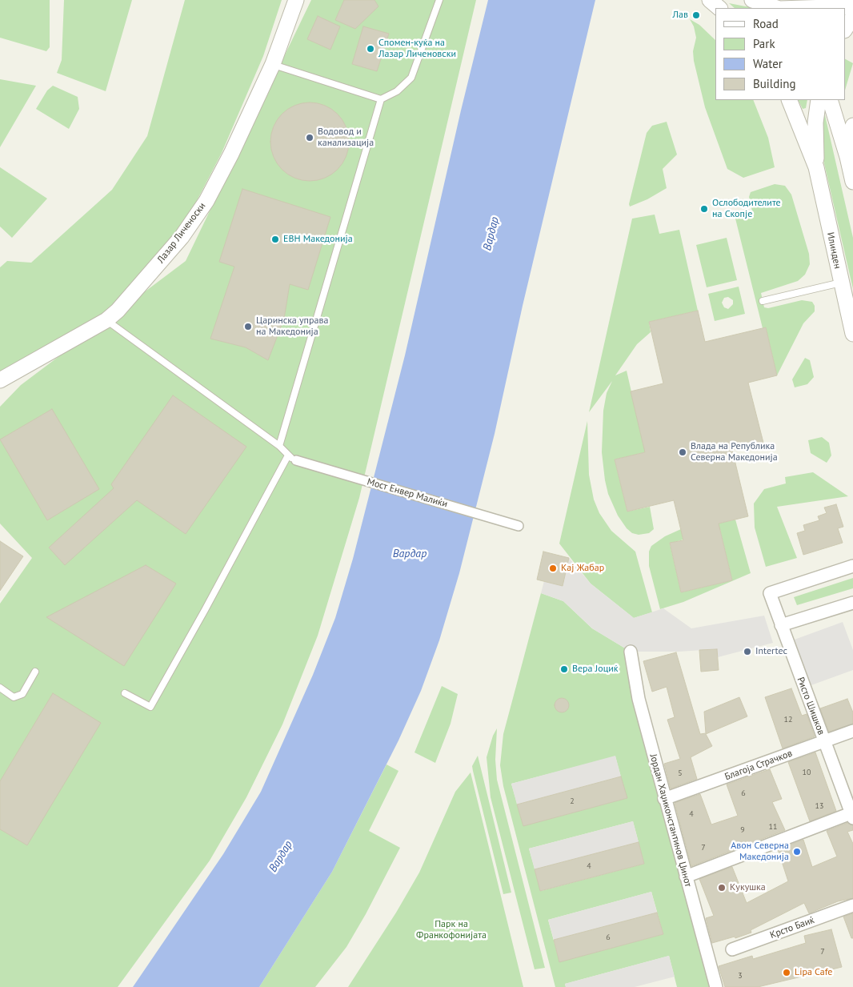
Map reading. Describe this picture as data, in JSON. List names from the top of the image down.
{
  "streets": {
    "street": [
      "Лазар Личеноски",
      "Илинден",
      "Мост Енвер Малиќи",
      "Ристо Шишков",
      "Благоја Страчков",
      "Јордан Хаџиконстантинов Џинот",
      "Крсто Баиќ"
    ]
  },
  "crossings": [
    ["Ристо Шишков", "Благоја Страчков"],
    ["Благоја Страчков", "Јордан Хаџиконстантинов Џинот"]
  ],
  "water": ["Вардар"],
  "parks": ["Парк на Франкофонијата"],
  "places": [
    "Лав",
    "Спомен-куќа на Лазар Личеновски",
    "Водовод и канализација",
    "Ослободителите на Скопје",
    "ЕВН Македонија",
    "Царинска управа на Македонија",
    "Влада на Република Северна Македонија",
    "Кај Жабар",
    "Intertec",
    "Вера Јоциќ",
    "Авон Северна Македонија",
    "Кукушка",
    "Lipa Cafe"
  ],
  "house_numbers": [
    "12",
    "10",
    "5",
    "6",
    "2",
    "13",
    "4",
    "11",
    "9",
    "7",
    "4",
    "6",
    "7",
    "3"
  ],
  "legend": [
    "Road",
    "Park",
    "Water",
    "Building"
  ]
}
